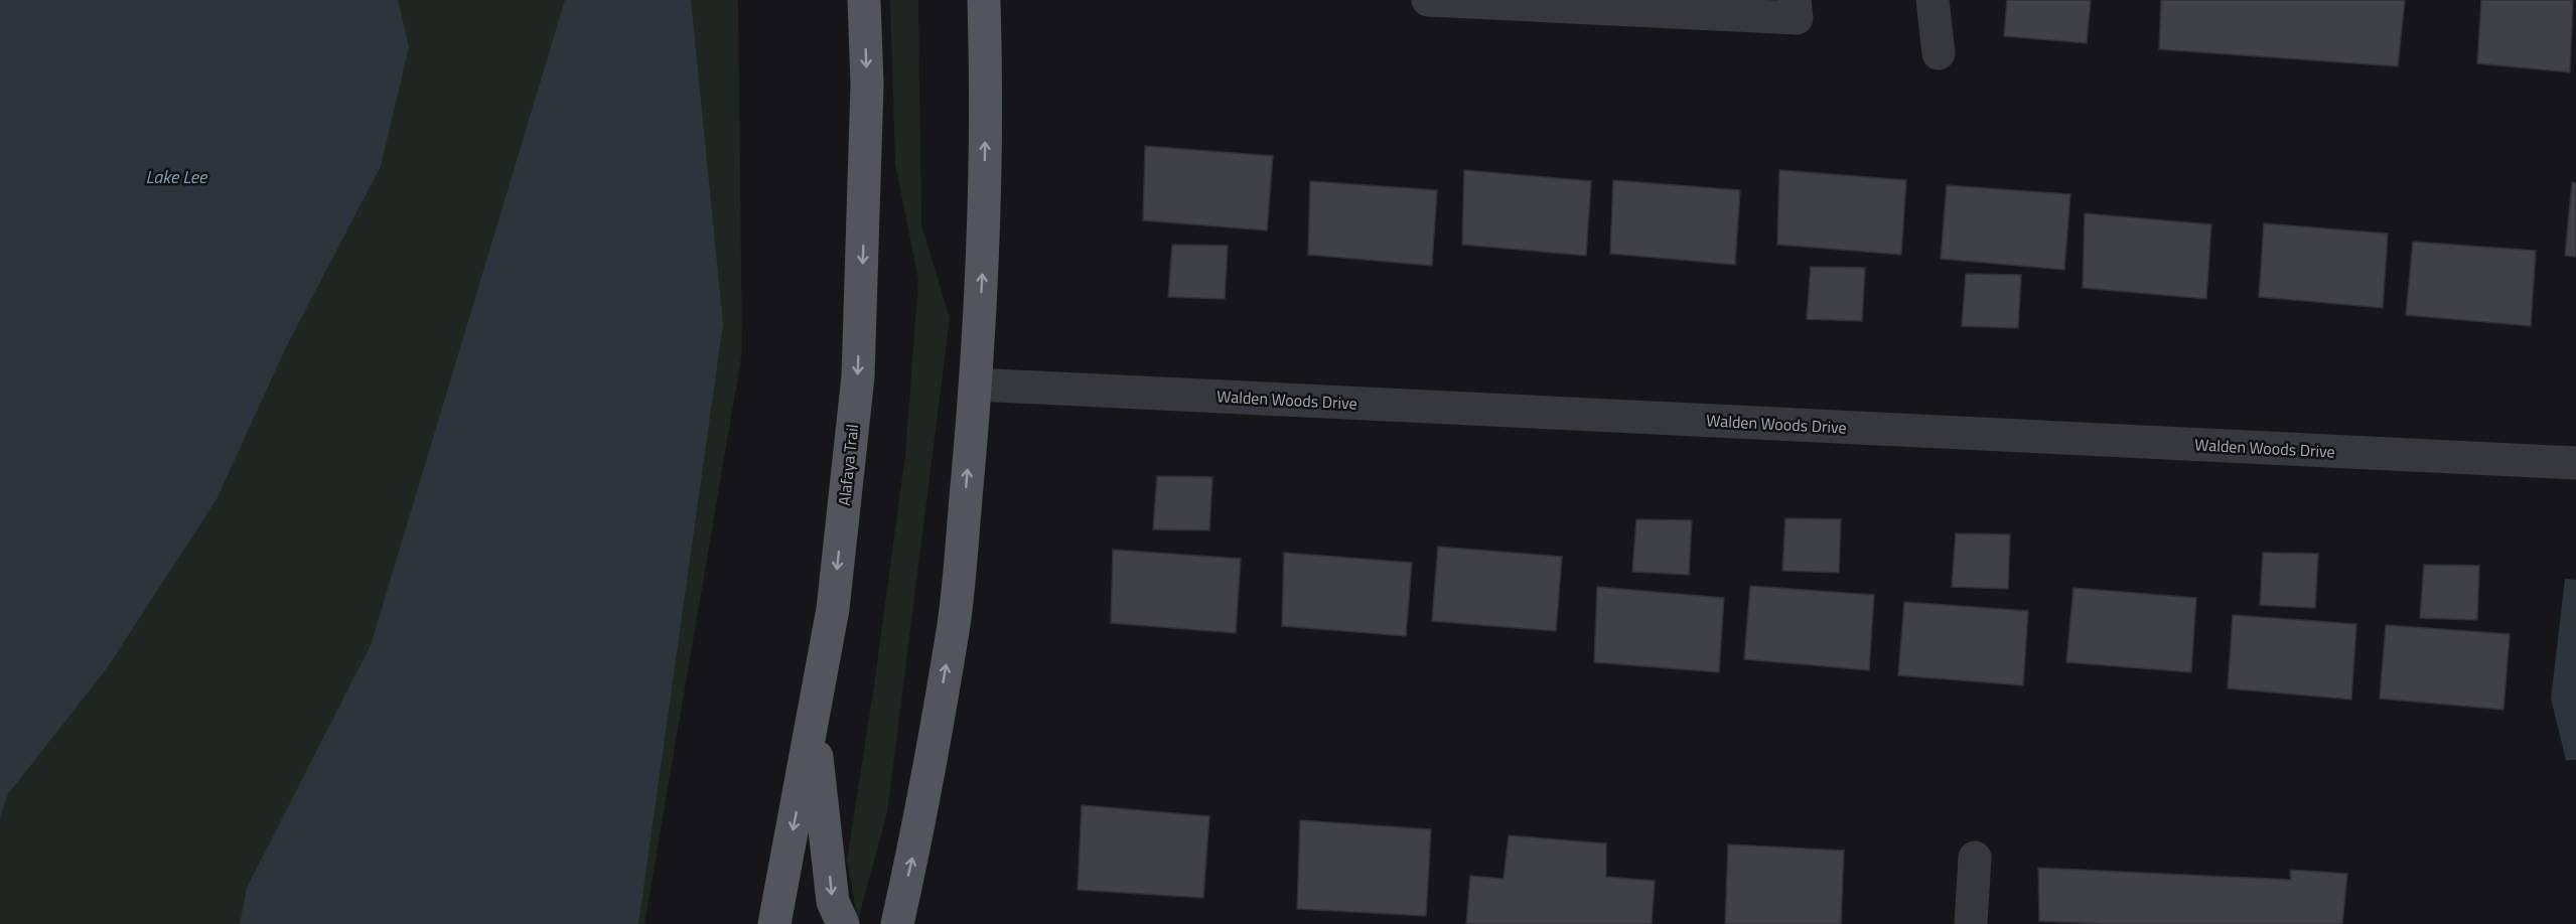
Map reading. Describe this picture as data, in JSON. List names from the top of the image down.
{
  "streets": {
    "main road": ["Alafaya Trail"],
    "street": ["Walden Woods Drive"]
  },
  "water": ["Lake Lee"]
}
